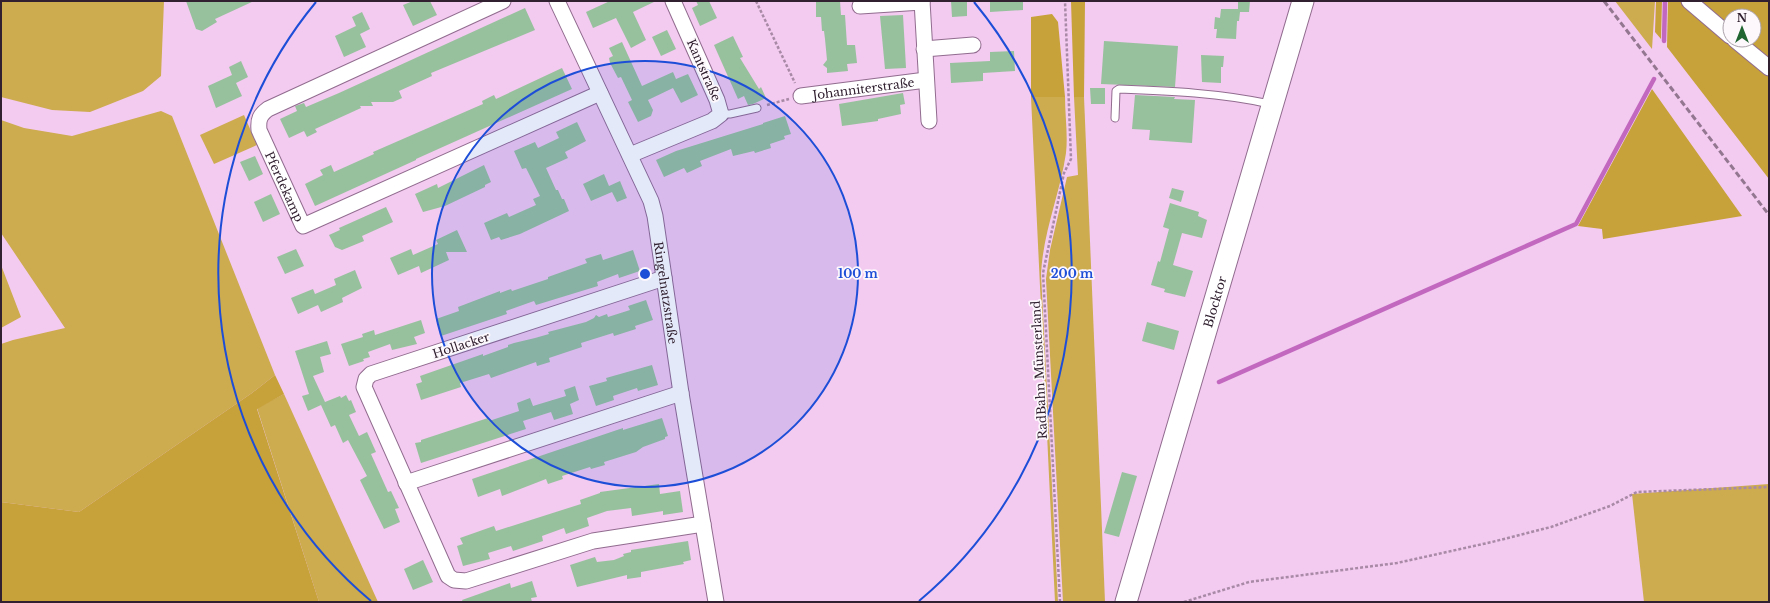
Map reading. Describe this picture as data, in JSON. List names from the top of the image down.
{
  "streets": {
    "main road": ["Blocktor"],
    "street": [
      "Kantstraße",
      "Johanniterstraße",
      "Pferdekamp",
      "Ringelnatzstraße",
      "Hollacker"
    ],
    "path": ["RadBahn Münsterland"]
  },
  "crossings": [
    ["Kantstraße", "Ringelnatzstraße"],
    ["Pferdekamp", "Ringelnatzstraße"],
    ["Ringelnatzstraße", "Hollacker"]
  ],
  "north": "top",
  "rings": ["100 m", "200 m"]
}
